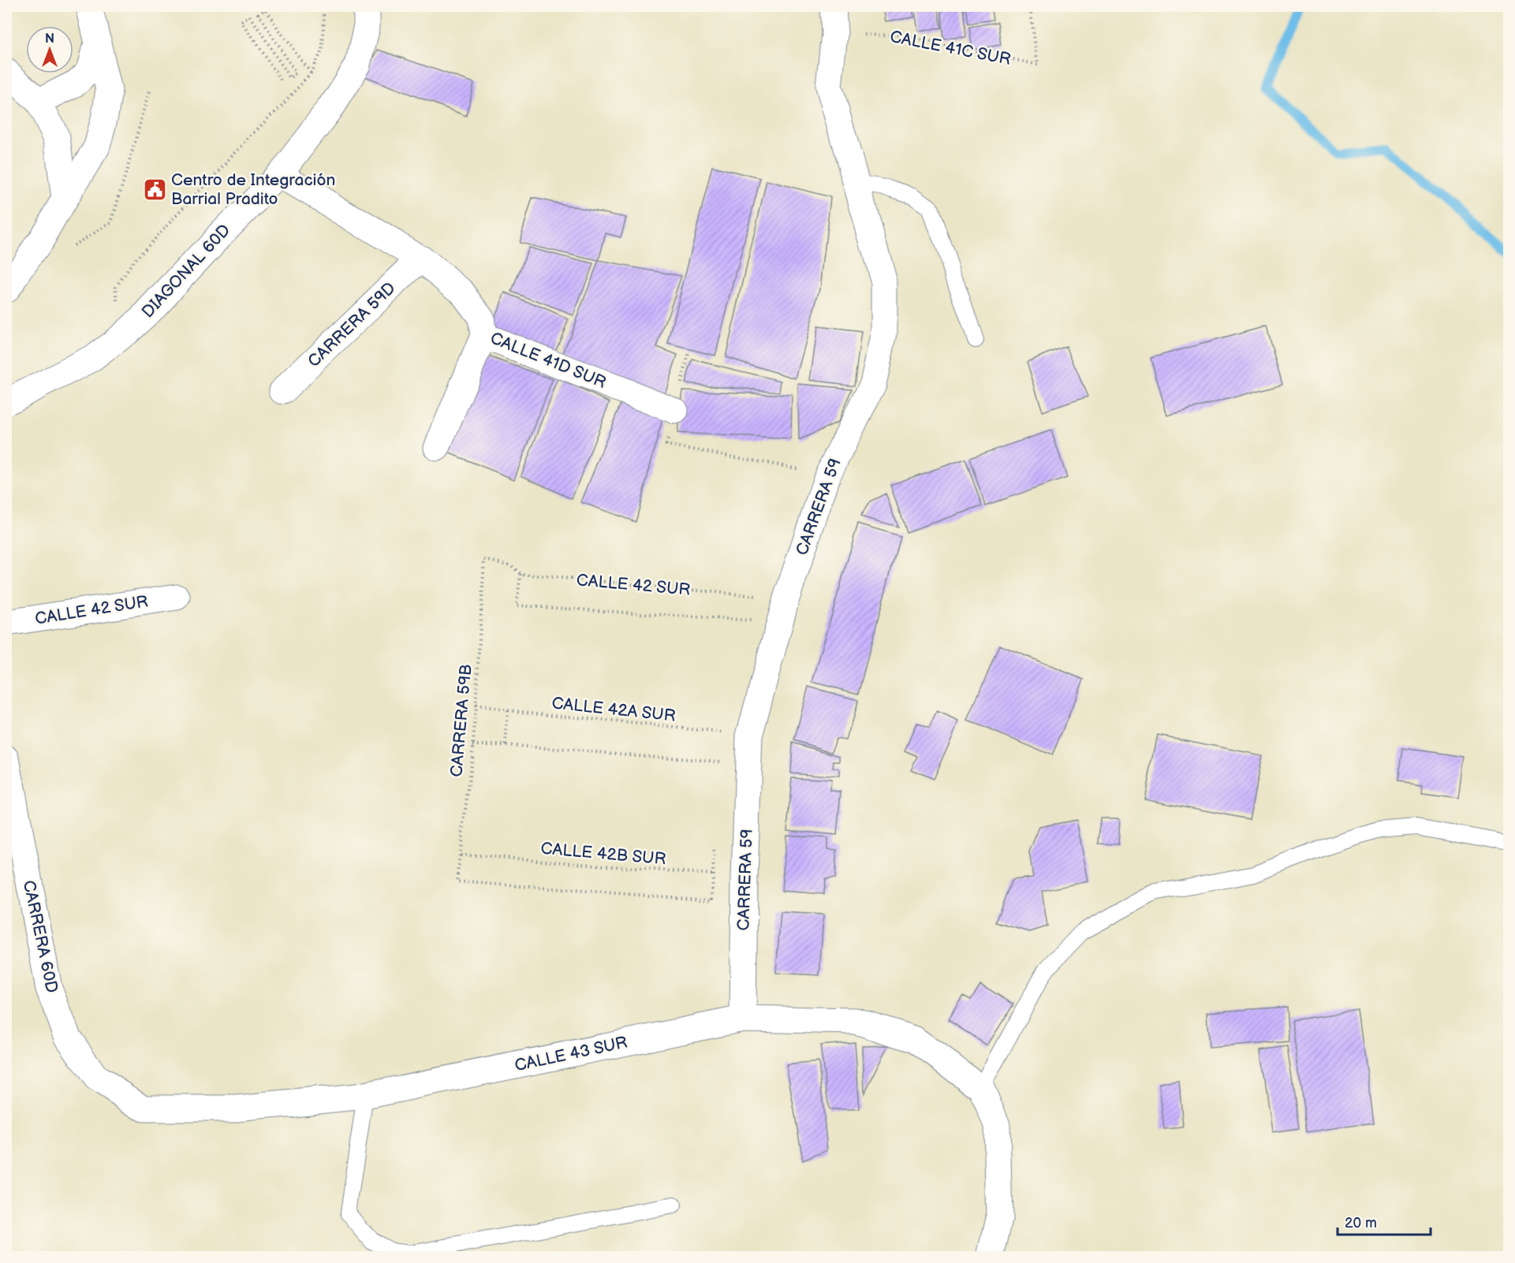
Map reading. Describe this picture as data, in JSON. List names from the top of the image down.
{
  "streets": {
    "street": [
      "DIAGONAL 60D",
      "CARRERA 59D",
      "CALLE 41D SUR",
      "CARRERA 59",
      "CALLE 42 SUR",
      "CARRERA 60D",
      "CALLE 43 SUR"
    ],
    "path": [
      "CALLE 41C SUR",
      "CALLE 42A SUR",
      "CARRERA 59B",
      "CALLE 42B SUR"
    ]
  },
  "crossings": [
    ["CALLE 41C SUR", "CARRERA 59"],
    ["DIAGONAL 60D", "CALLE 41D SUR"],
    ["CARRERA 59D", "CALLE 41D SUR"],
    ["CARRERA 59", "CALLE 42 SUR"],
    ["CARRERA 59", "CALLE 42A SUR"],
    ["CARRERA 59", "CALLE 42B SUR"],
    ["CARRERA 59", "CALLE 43 SUR"],
    ["CALLE 42 SUR", "CARRERA 59B"],
    ["CALLE 42A SUR", "CARRERA 59B"],
    ["CARRERA 59B", "CALLE 42B SUR"],
    ["CARRERA 60D", "CALLE 43 SUR"]
  ],
  "places": {
    "public building": ["Centro de Integración Barrial Pradito"]
  },
  "scale_bar": "20 m",
  "north": "top"
}
